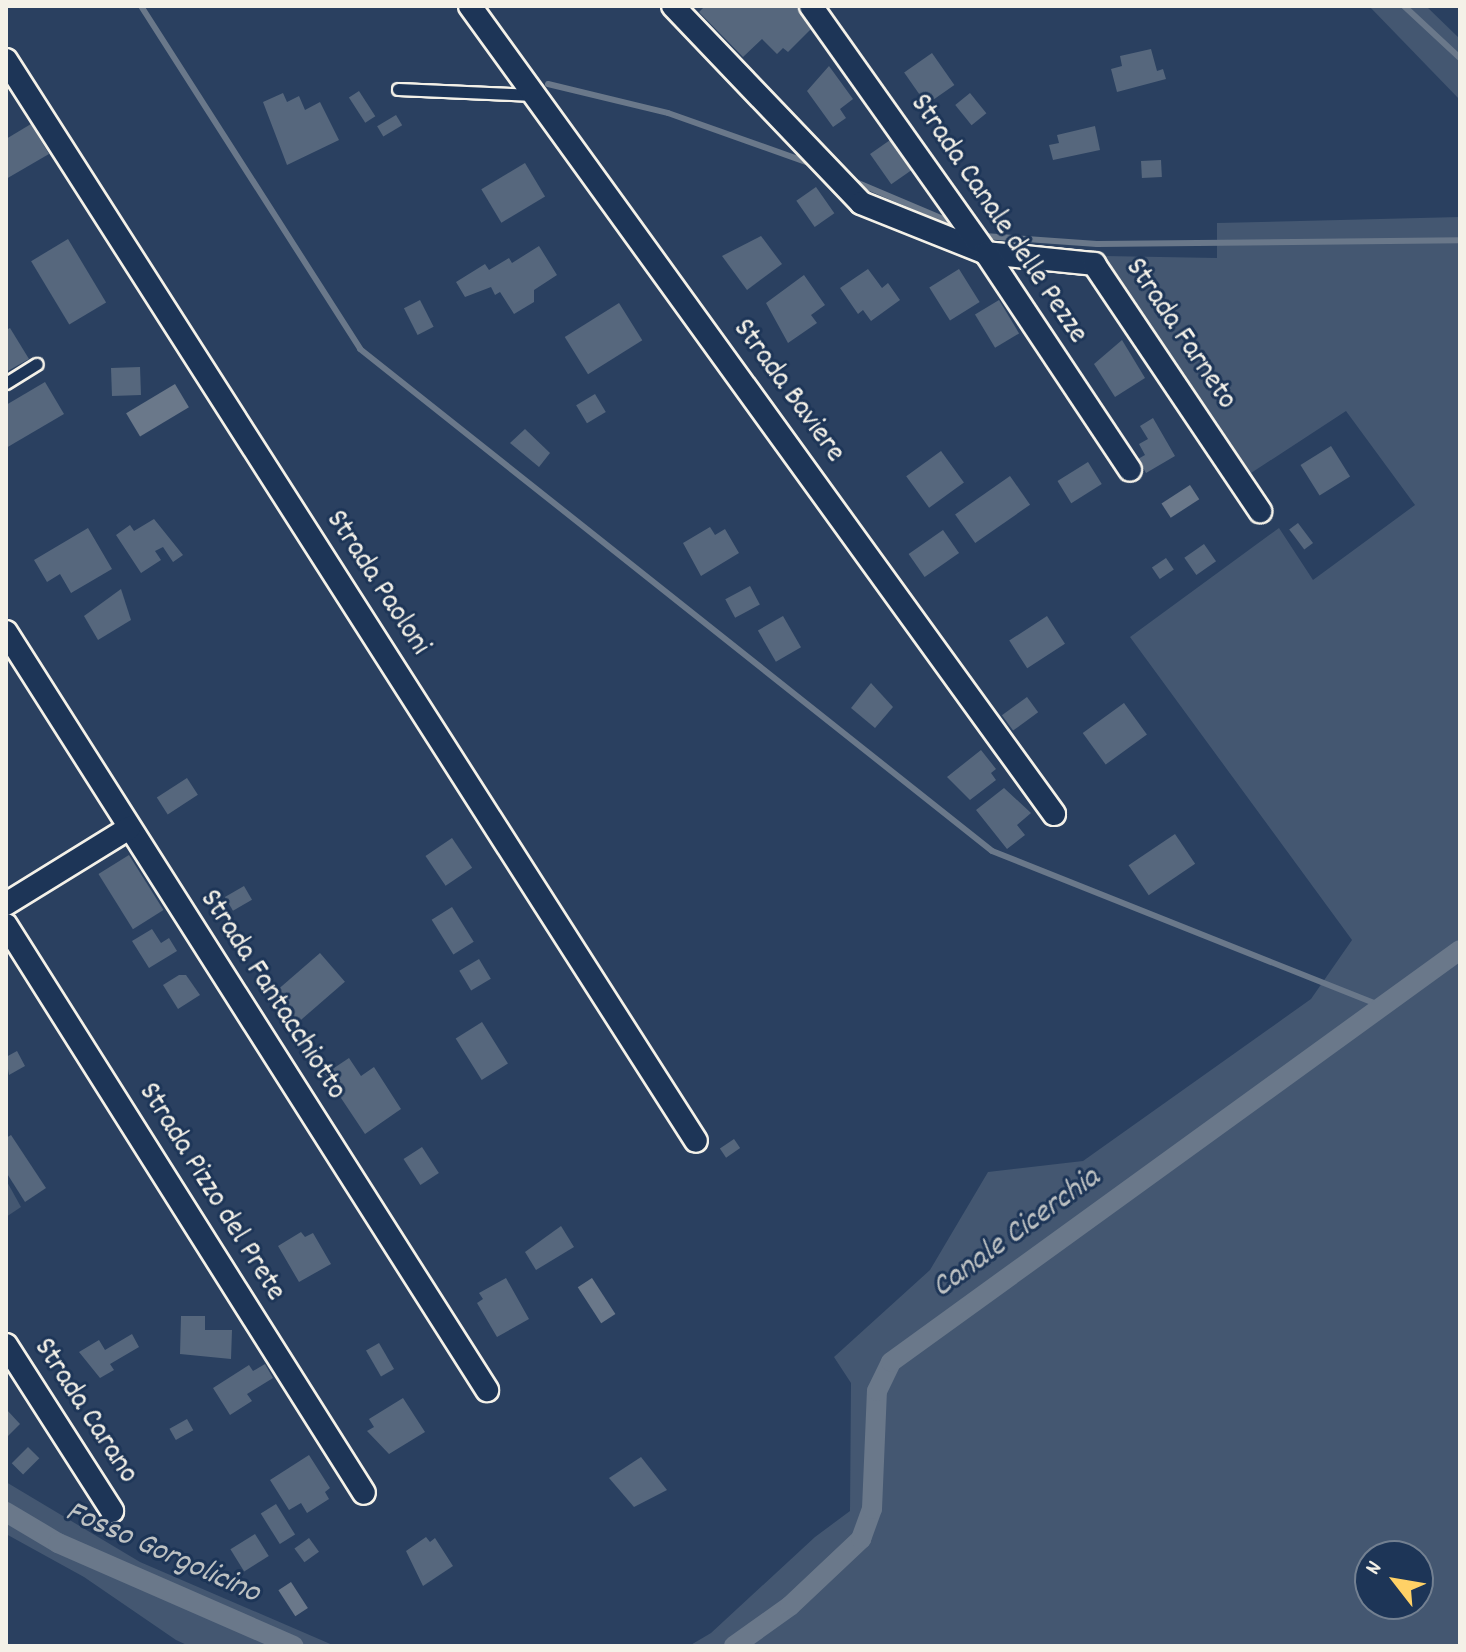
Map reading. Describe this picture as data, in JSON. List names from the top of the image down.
{
  "streets": {
    "street": [
      "Strada Canale delle Pezze",
      "Strada Farneto",
      "Strada Baviere",
      "Strada Paoloni",
      "Strada Fantacchiotto",
      "Strada Pizzo del Prete",
      "Strada Carano"
    ]
  },
  "crossings": [
    ["Strada Canale delle Pezze", "Strada Farneto"]
  ],
  "water": ["Canale Cicerchia", "Fosso Gorgolicino"],
  "north": "top left"
}
